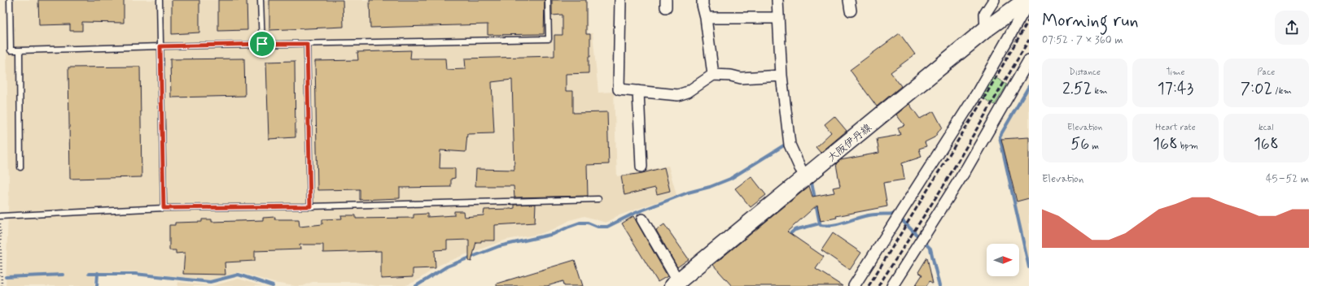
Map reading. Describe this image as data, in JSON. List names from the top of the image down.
{
  "streets": {
    "main road": ["大阪伊丹線"]
  },
  "north": "right",
  "page": {
    "heading": ["Morning run", "07:52 · 7 × 360 m"],
    "stats": [
      ["Distance", "2.52 km"],
      ["Time", "17:43"],
      ["Pace", "7:02 /km"],
      ["Elevation", "56 m"],
      ["Heart rate", "168 bpm"],
      ["kcal", "168"]
    ],
    "chart": ["Elevation", "45–52 m"]
  }
}
